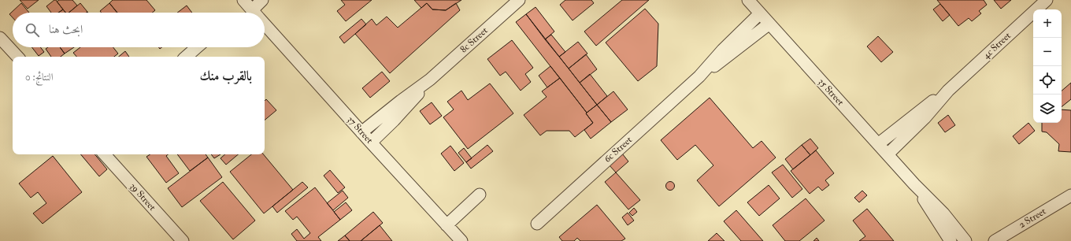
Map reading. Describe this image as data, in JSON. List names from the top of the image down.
{
  "streets": {
    "street": [
      "8c Street",
      "4c Street",
      "35 Street",
      "37 Street",
      "6c Street",
      "39 Street",
      "2 Street"
    ]
  },
  "crossings": [
    ["8c Street", "37 Street"],
    ["4c Street", "35 Street"],
    ["35 Street", "6c Street"]
  ],
  "page": {
    "map_buttons": ["+", "−"],
    "search": "ابحث هنا",
    "heading": ["بالقرب منك", "النتائج: 0"]
  }
}
